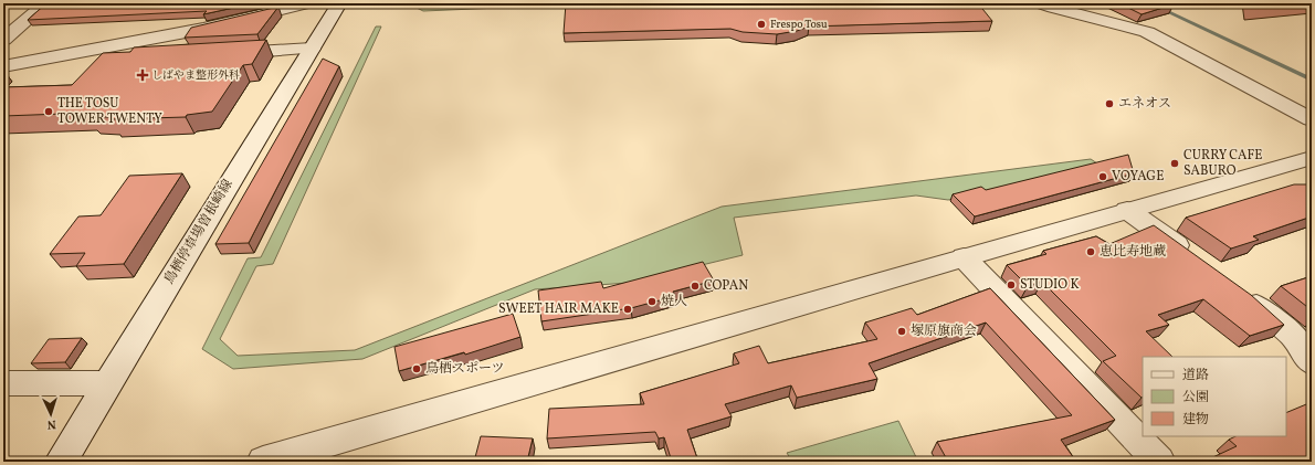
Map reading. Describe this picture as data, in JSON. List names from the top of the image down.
{
  "streets": {
    "street": ["鳥栖停車場曽根崎線"]
  },
  "places": {
    "other": [
      "Frespo Tosu",
      "エネオス",
      "THE TOSU TOWER TWENTY",
      "CURRY CAFE SABURO",
      "VOYAGE",
      "恵比寿地蔵",
      "STUDIO K",
      "COPAN",
      "焼人",
      "SWEET HAIR MAKE",
      "塚原旗商会",
      "鳥栖スポーツ"
    ],
    "health": ["しばやま整形外科"]
  },
  "legend": ["道路", "公園", "建物"],
  "north": "bottom"
}
